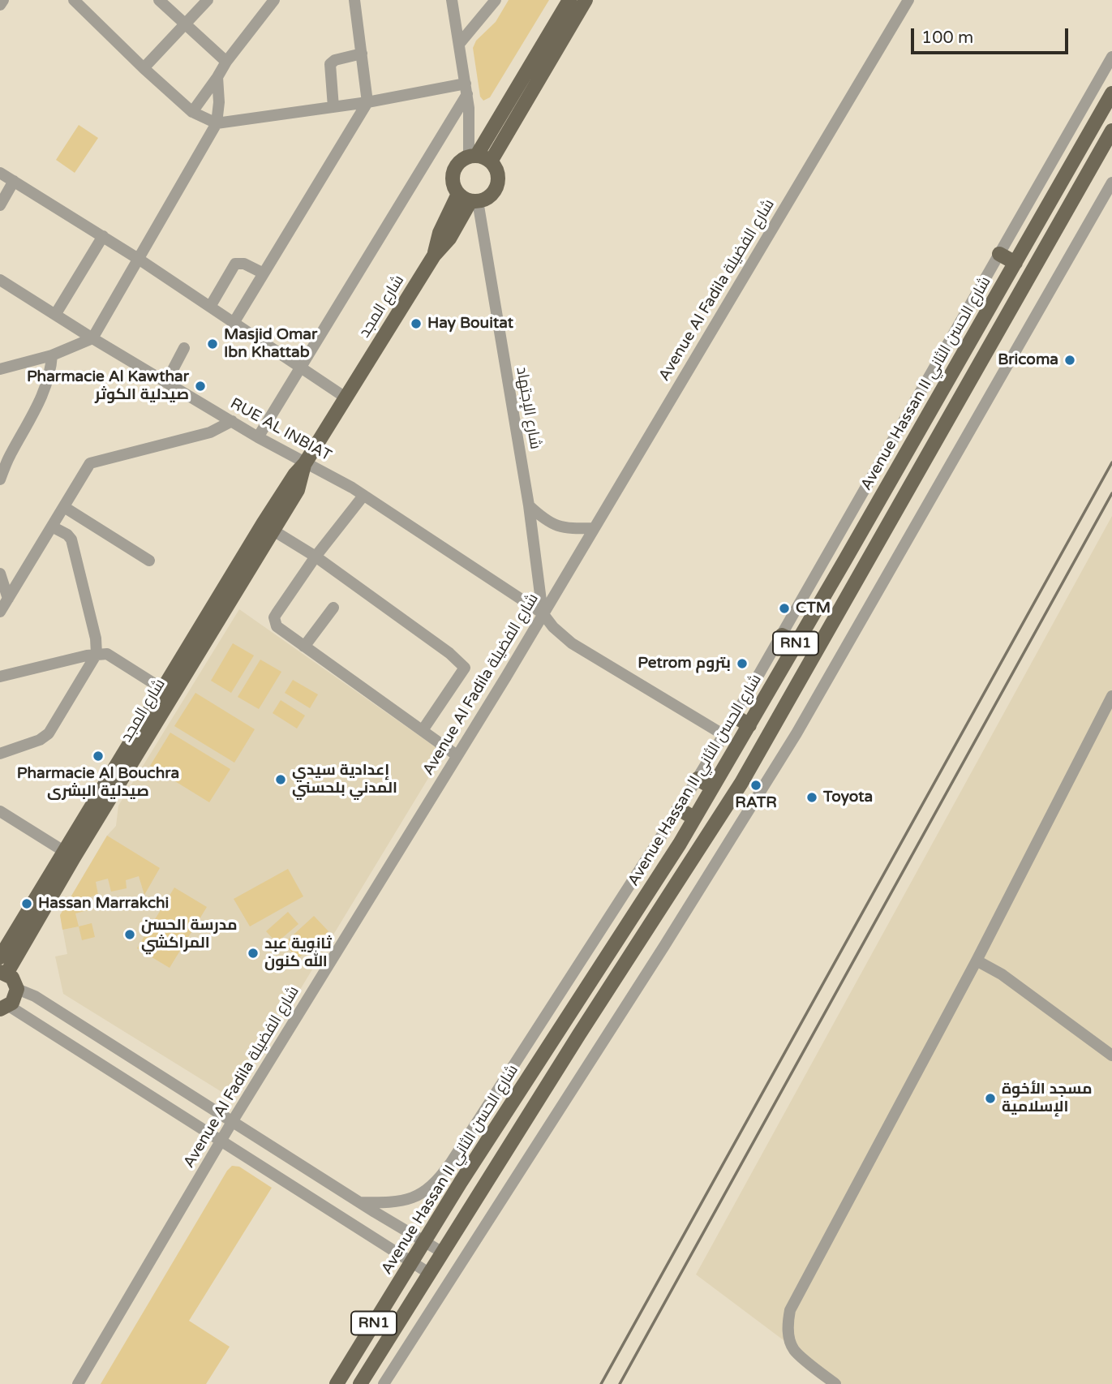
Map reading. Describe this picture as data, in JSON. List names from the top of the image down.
{
  "streets": {
    "main road": ["شارع المجد", "Avenue Hassan II شارع الحسن الثاني", "RN1"],
    "street": ["Avenue Al Fadila شارع الفضيلة", "شارع الإجتهاد", "RUE AL INBIAT"]
  },
  "crossings": [
    ["Avenue Al Fadila شارع الفضيلة", "شارع الإجتهاد"],
    ["Avenue Al Fadila شارع الفضيلة", "RUE AL INBIAT"],
    ["شارع المجد", "شارع الإجتهاد"],
    ["شارع المجد", "RUE AL INBIAT"],
    ["شارع الإجتهاد", "RUE AL INBIAT"]
  ],
  "places": [
    "Hay Bouitat",
    "Masjid Omar Ibn Khattab",
    "Bricoma",
    "Pharmacie Al Kawthar صيدلية الكوثر",
    "CTM",
    "Petrom بتروم",
    "Pharmacie Al Bouchra صيدلية البشرى",
    "إعدادية سيدي المدني بلحسني",
    "RATR",
    "Toyota",
    "Hassan Marrakchi",
    "مدرسة الحسن المراكشي",
    "ثانوية عبد الله كنون",
    "مسجد الأخوة الإسلامية"
  ],
  "scale_bar": "100 m"
}
